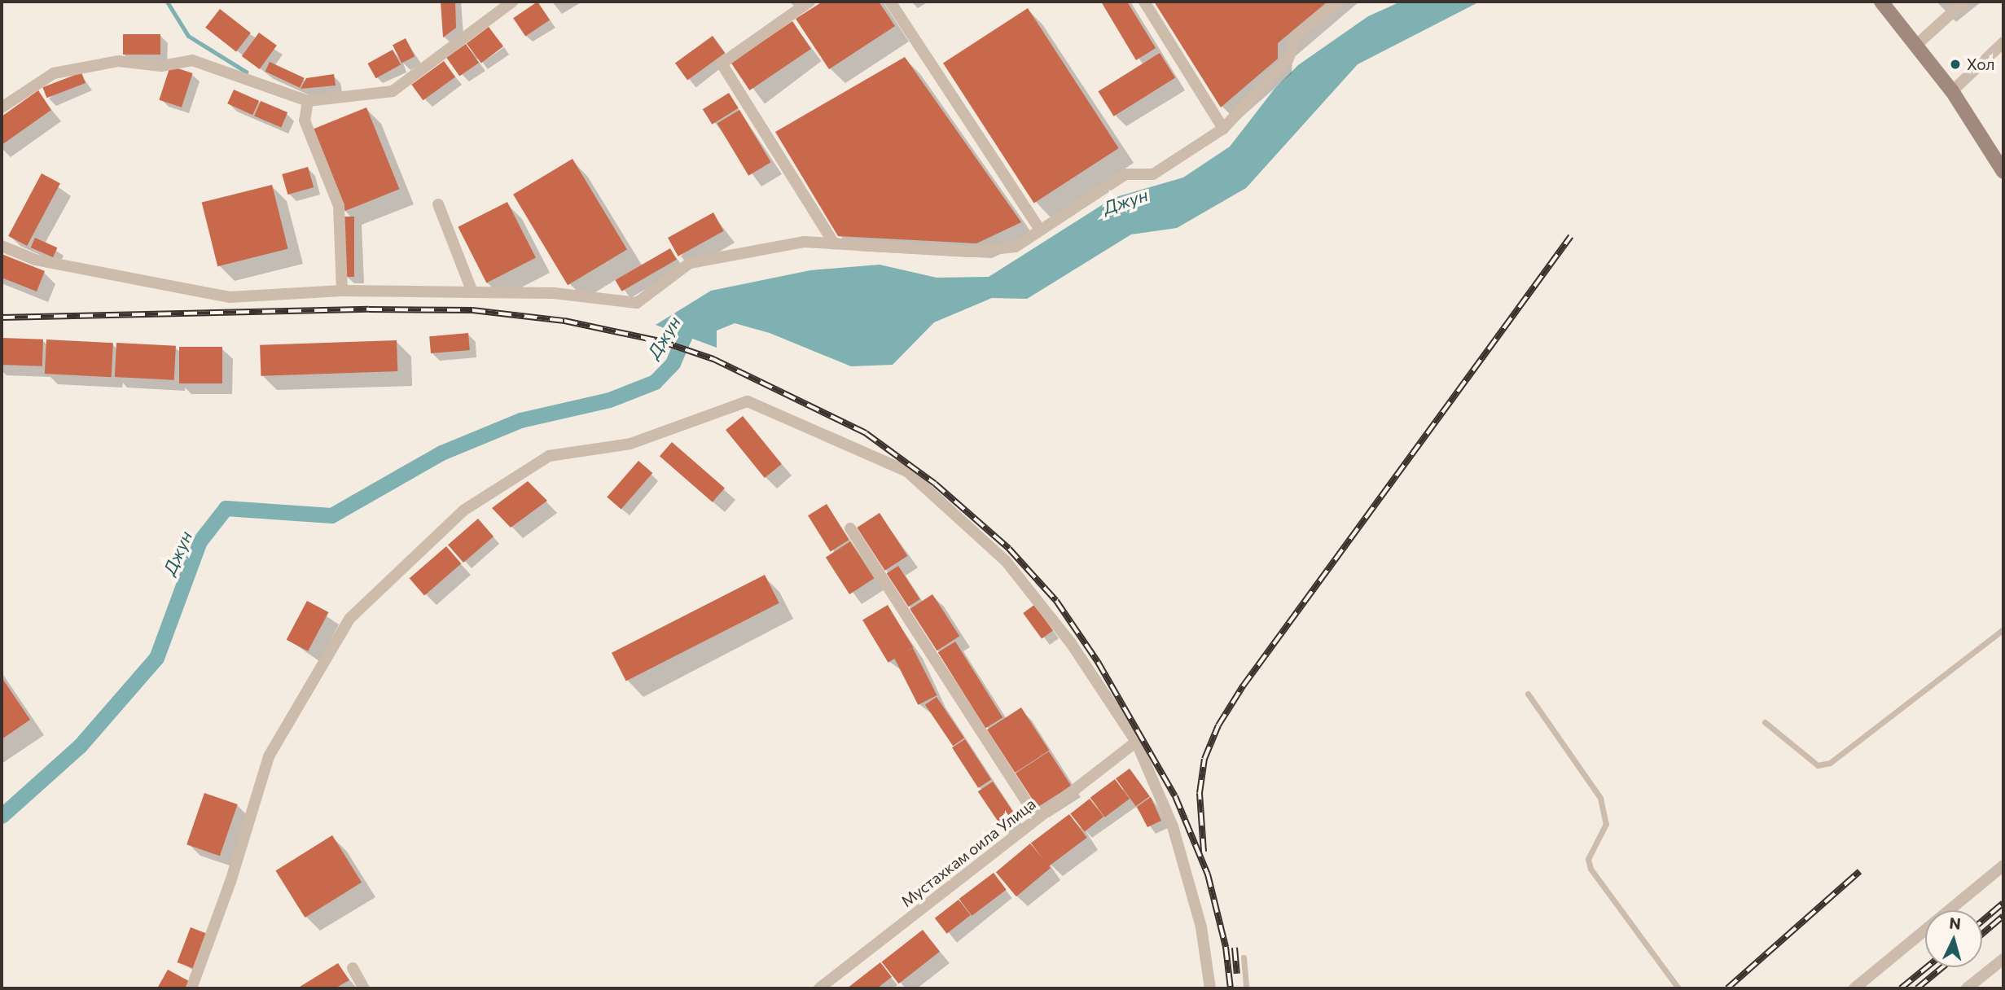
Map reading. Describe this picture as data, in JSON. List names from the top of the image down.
{
  "streets": {
    "street": ["Мустахкам оила Улица"]
  },
  "water": ["Джун"],
  "places": ["Хол"],
  "north": "top"
}
